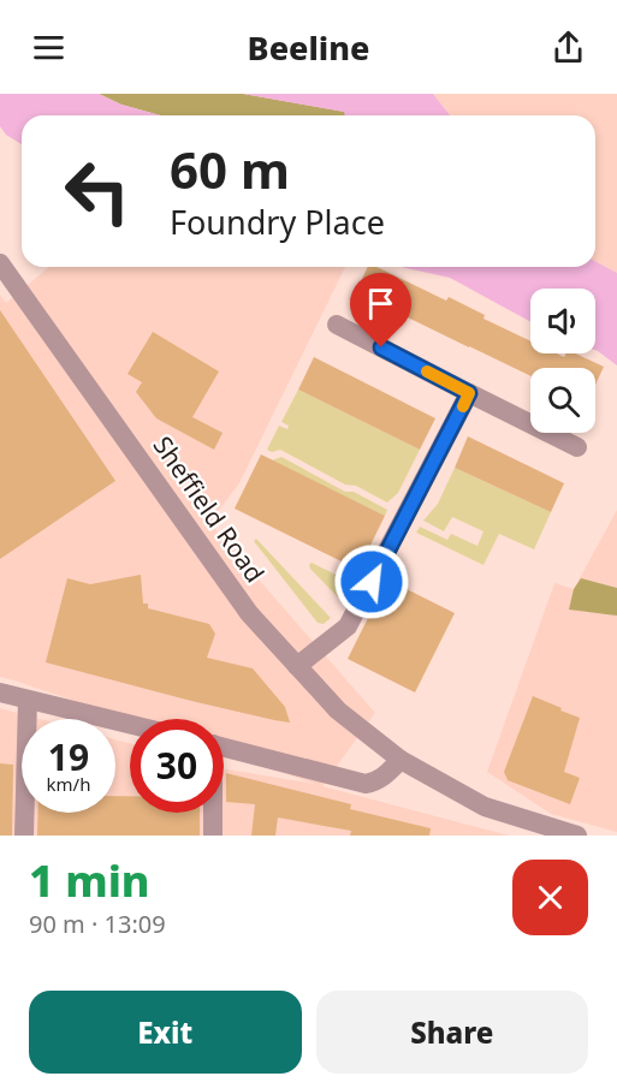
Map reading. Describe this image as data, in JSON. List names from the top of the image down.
{
  "streets": {
    "street": ["Sheffield Road"]
  },
  "page": {
    "header": "Beeline",
    "turn": ["60 m", "Foundry Place"],
    "speed": "19 km/h",
    "limit": "30",
    "heading": ["1 min", "90 m · 13:09"],
    "buttons": ["Exit", "Share"]
  }
}
